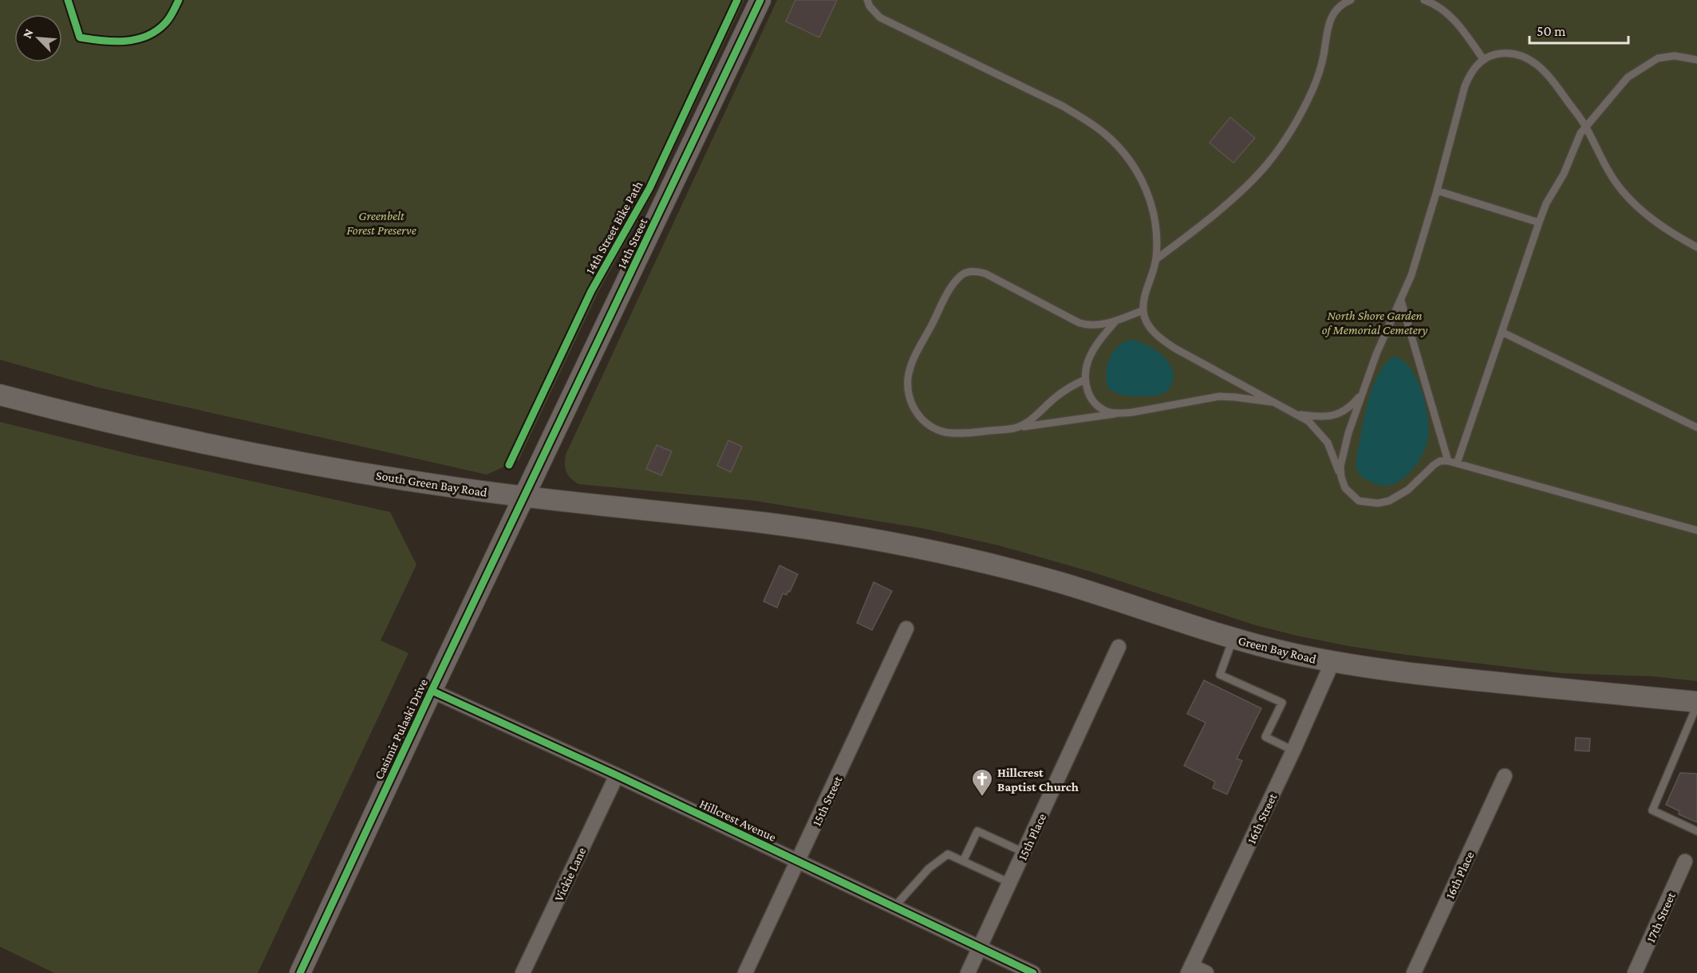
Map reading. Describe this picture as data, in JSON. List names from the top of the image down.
{
  "streets": {
    "main road": [
      "14th Street",
      "South Green Bay Road",
      "Green Bay Road",
      "Casimir Pulaski Drive"
    ],
    "street": [
      "15th Street",
      "16th Street",
      "Hillcrest Avenue",
      "15th Place",
      "Vickie Lane",
      "16th Place",
      "17th Street"
    ],
    "cycle path": ["14th Street Bike Path"]
  },
  "crossings": [
    ["14th Street", "South Green Bay Road"],
    ["14th Street", "Casimir Pulaski Drive"],
    ["South Green Bay Road", "Green Bay Road"],
    ["South Green Bay Road", "Casimir Pulaski Drive"],
    ["Green Bay Road", "16th Street"],
    ["Casimir Pulaski Drive", "Hillcrest Avenue"],
    ["15th Street", "Hillcrest Avenue"],
    ["Hillcrest Avenue", "15th Place"],
    ["Hillcrest Avenue", "Vickie Lane"]
  ],
  "parks": ["Greenbelt Forest Preserve", "North Shore Garden of Memorial Cemetery"],
  "places": {
    "church": ["Hillcrest Baptist Church"]
  },
  "scale_bar": "50 m",
  "north": "top left"
}
